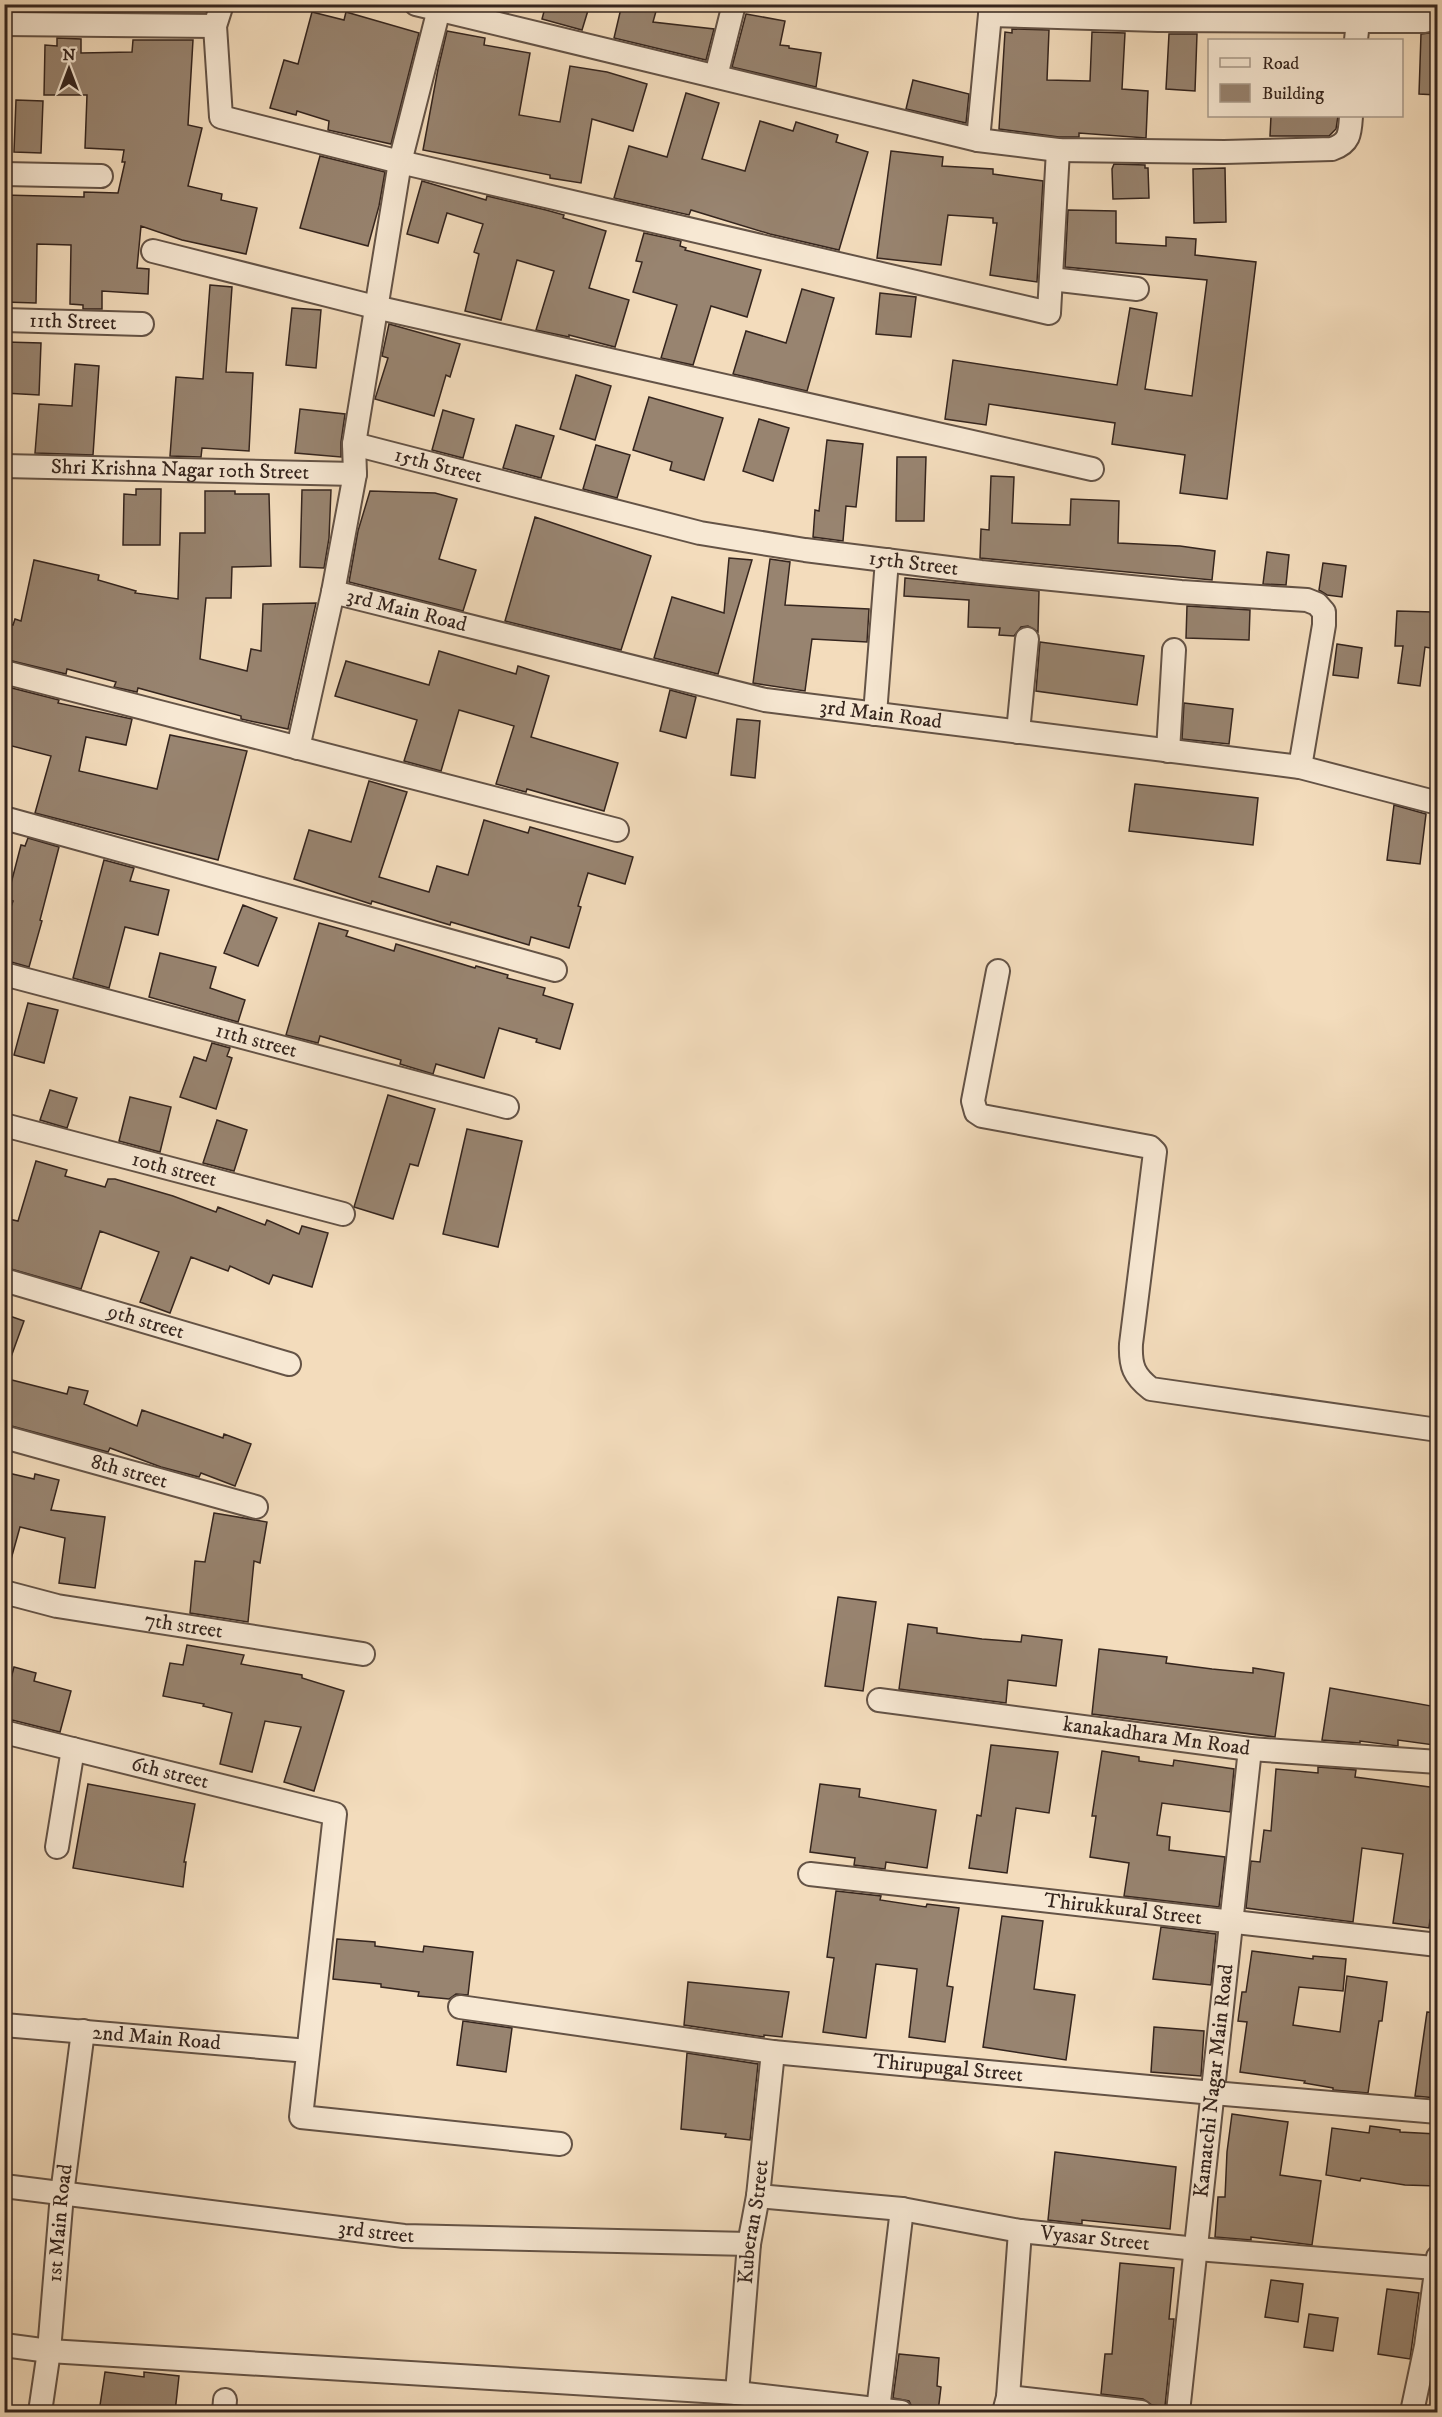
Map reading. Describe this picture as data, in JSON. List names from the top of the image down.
{
  "streets": {
    "street": [
      "11th Street",
      "15th Street",
      "Shri Krishna Nagar 10th Street",
      "3rd Main Road",
      "11th street",
      "10th street",
      "9th street",
      "8th street",
      "7th street",
      "kanakadhara Mn Road",
      "6th street",
      "Thirukkural Street",
      "2nd Main Road",
      "Thirupugal Street",
      "Kamatchi Nagar Main Road",
      "1st Main Road",
      "Kuberan Street",
      "3rd street",
      "Vyasar Street"
    ]
  },
  "crossings": [
    ["15th Street", "3rd Main Road"],
    ["kanakadhara Mn Road", "Kamatchi Nagar Main Road"],
    ["6th street", "2nd Main Road"],
    ["Thirukkural Street", "Kamatchi Nagar Main Road"],
    ["2nd Main Road", "1st Main Road"],
    ["Thirupugal Street", "Kamatchi Nagar Main Road"],
    ["Thirupugal Street", "Kuberan Street"],
    ["Kamatchi Nagar Main Road", "Vyasar Street"],
    ["1st Main Road", "3rd street"],
    ["Kuberan Street", "3rd street"],
    ["Kuberan Street", "Vyasar Street"]
  ],
  "legend": ["Road", "Building"],
  "north": "top"
}
